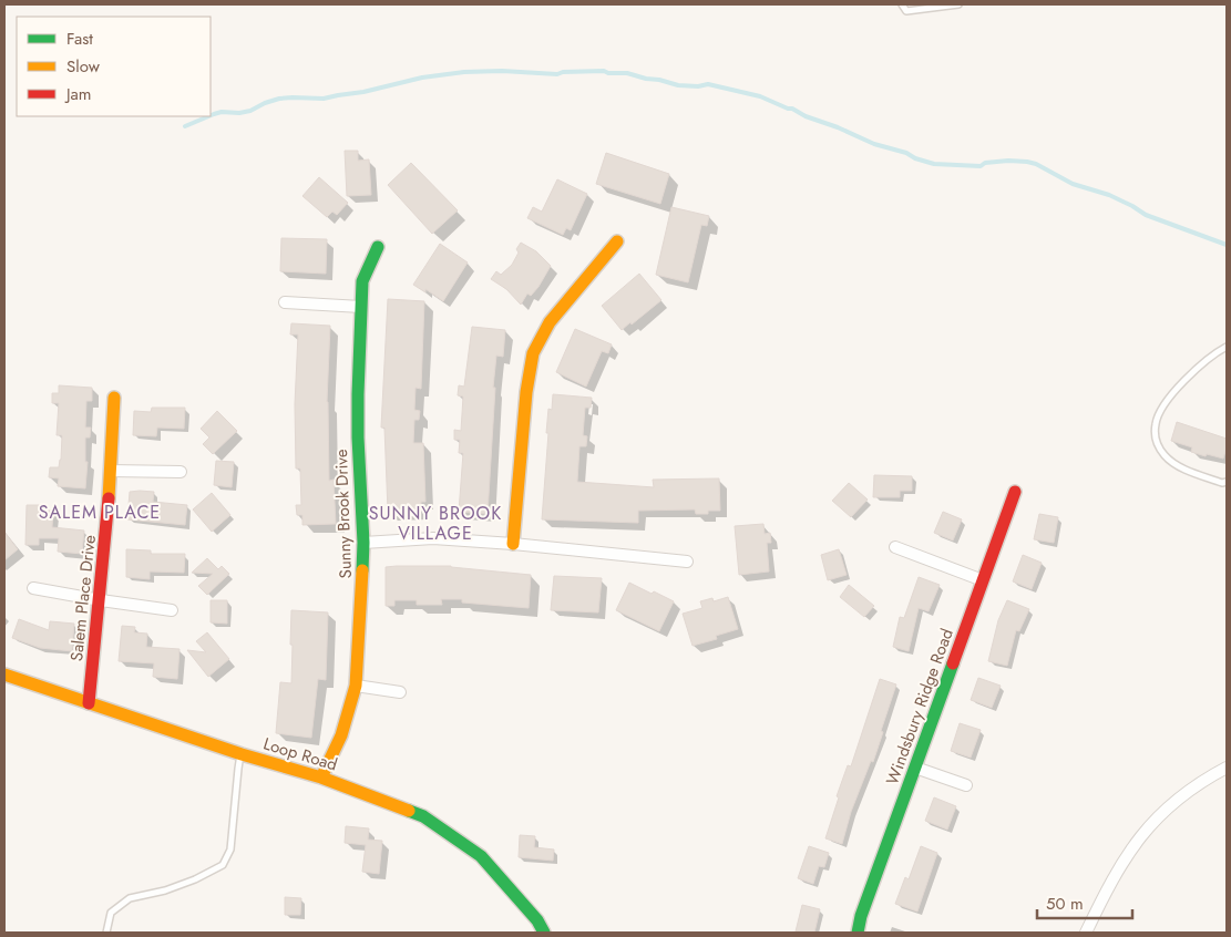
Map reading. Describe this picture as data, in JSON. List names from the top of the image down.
{
  "streets": {
    "street": [
      "Sunny Brook Drive",
      "Salem Place Drive",
      "Windsbury Ridge Road",
      "Loop Road"
    ]
  },
  "crossings": [
    ["Sunny Brook Drive", "Loop Road"],
    ["Salem Place Drive", "Loop Road"]
  ],
  "districts": ["SALEM PLACE", "SUNNY BROOK VILLAGE"],
  "legend": ["Fast", "Slow", "Jam"],
  "scale_bar": "50 m"
}
